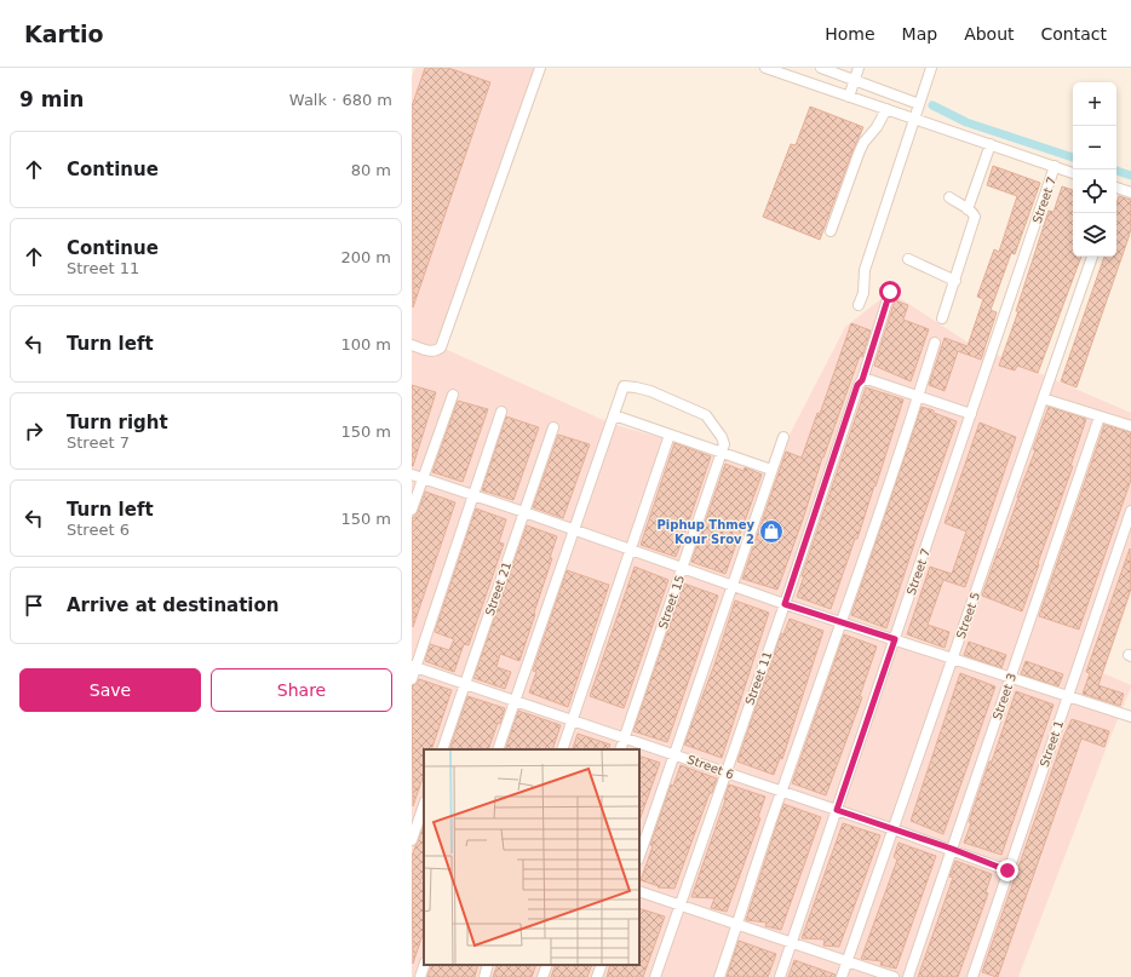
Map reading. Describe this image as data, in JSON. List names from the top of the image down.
{
  "streets": {
    "street": [
      "Street 7",
      "Street 21",
      "Street 15",
      "Street 5",
      "Street 11",
      "Street 3",
      "Street 1",
      "Street 6"
    ]
  },
  "crossings": [
    ["Street 7", "Street 6"],
    ["Street 21", "Street 6"],
    ["Street 15", "Street 6"],
    ["Street 5", "Street 6"],
    ["Street 11", "Street 6"],
    ["Street 3", "Street 6"],
    ["Street 1", "Street 6"]
  ],
  "places": {
    "shop": ["Piphup Thmey Kour Srov 2"]
  },
  "page": {
    "header": "Kartio",
    "nav": [
      "Home",
      "Map",
      "About",
      "Contact"
    ],
    "heading": ["9 min", "Walk · 680 m"],
    "map_buttons": ["+", "−"],
    "list": [
      ["Continue", "80 m"],
      ["Continue", "Street 11", "200 m"],
      ["Turn left", "100 m"],
      ["Turn right", "Street 7", "150 m"],
      ["Turn left", "Street 6", "150 m"],
      "Arrive at destination"
    ],
    "buttons": ["Save", "Share"]
  }
}
